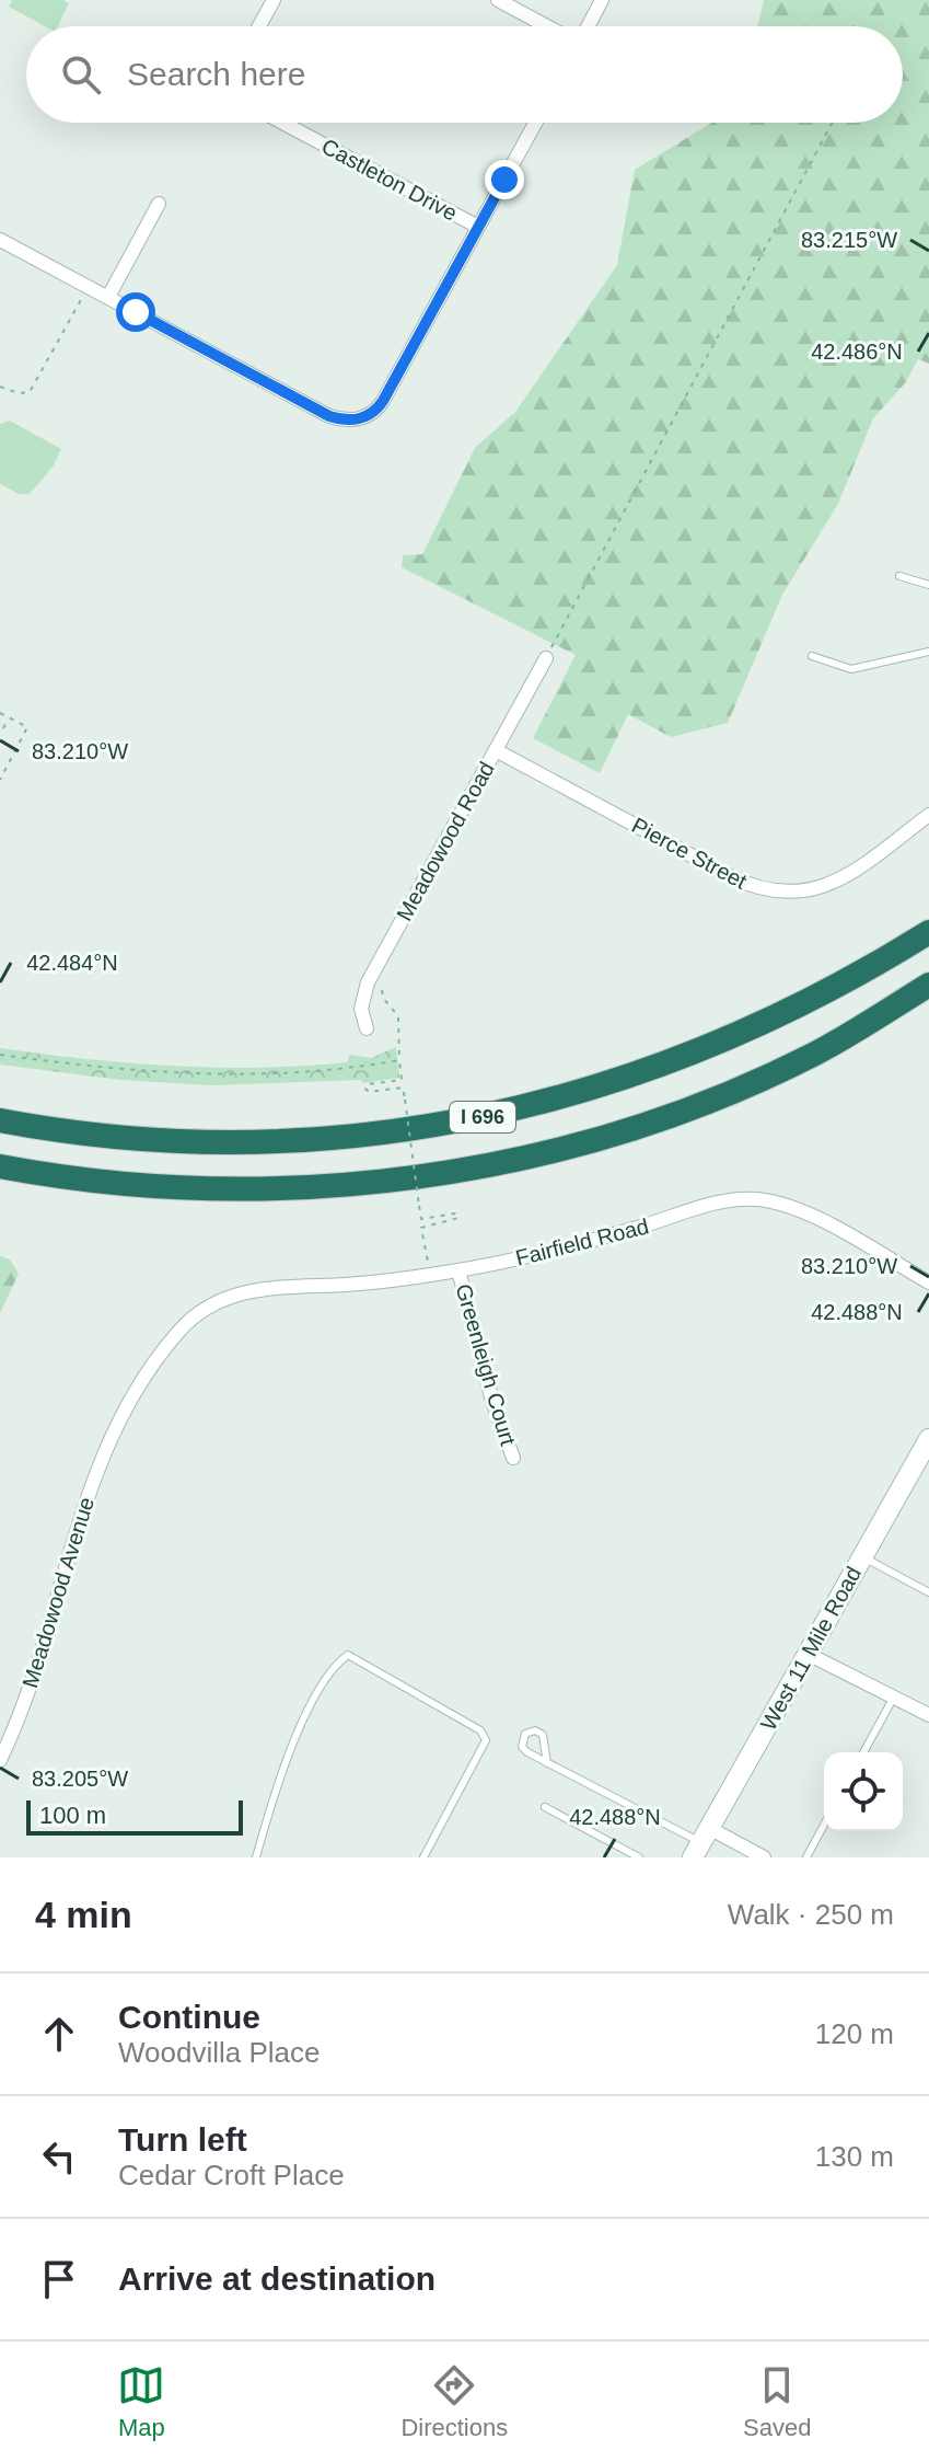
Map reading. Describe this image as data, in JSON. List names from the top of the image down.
{
  "streets": {
    "highway": ["I 696"],
    "main road": ["West 11 Mile Road"],
    "street": [
      "Castleton Drive",
      "Meadowood Road",
      "Pierce Street",
      "Fairfield Road",
      "Greenleigh Court",
      "Meadowood Avenue"
    ]
  },
  "crossings": [
    ["Meadowood Road", "Pierce Street"],
    ["Fairfield Road", "Greenleigh Court"],
    ["Fairfield Road", "Meadowood Avenue"]
  ],
  "scale_bar": "100 m",
  "page": {
    "search": "Search here",
    "scale": "100 m",
    "heading": ["4 min", "Walk · 250 m"],
    "list": [
      ["Continue", "Woodvilla Place", "120 m"],
      ["Turn left", "Cedar Croft Place", "130 m"],
      "Arrive at destination"
    ],
    "nav": ["Map", "Directions", "Saved"]
  },
  "coordinates": [
    "83.215°W",
    "42.486°N",
    "83.210°W",
    "42.484°N",
    "42.488°N",
    "83.205°W"
  ]
}
